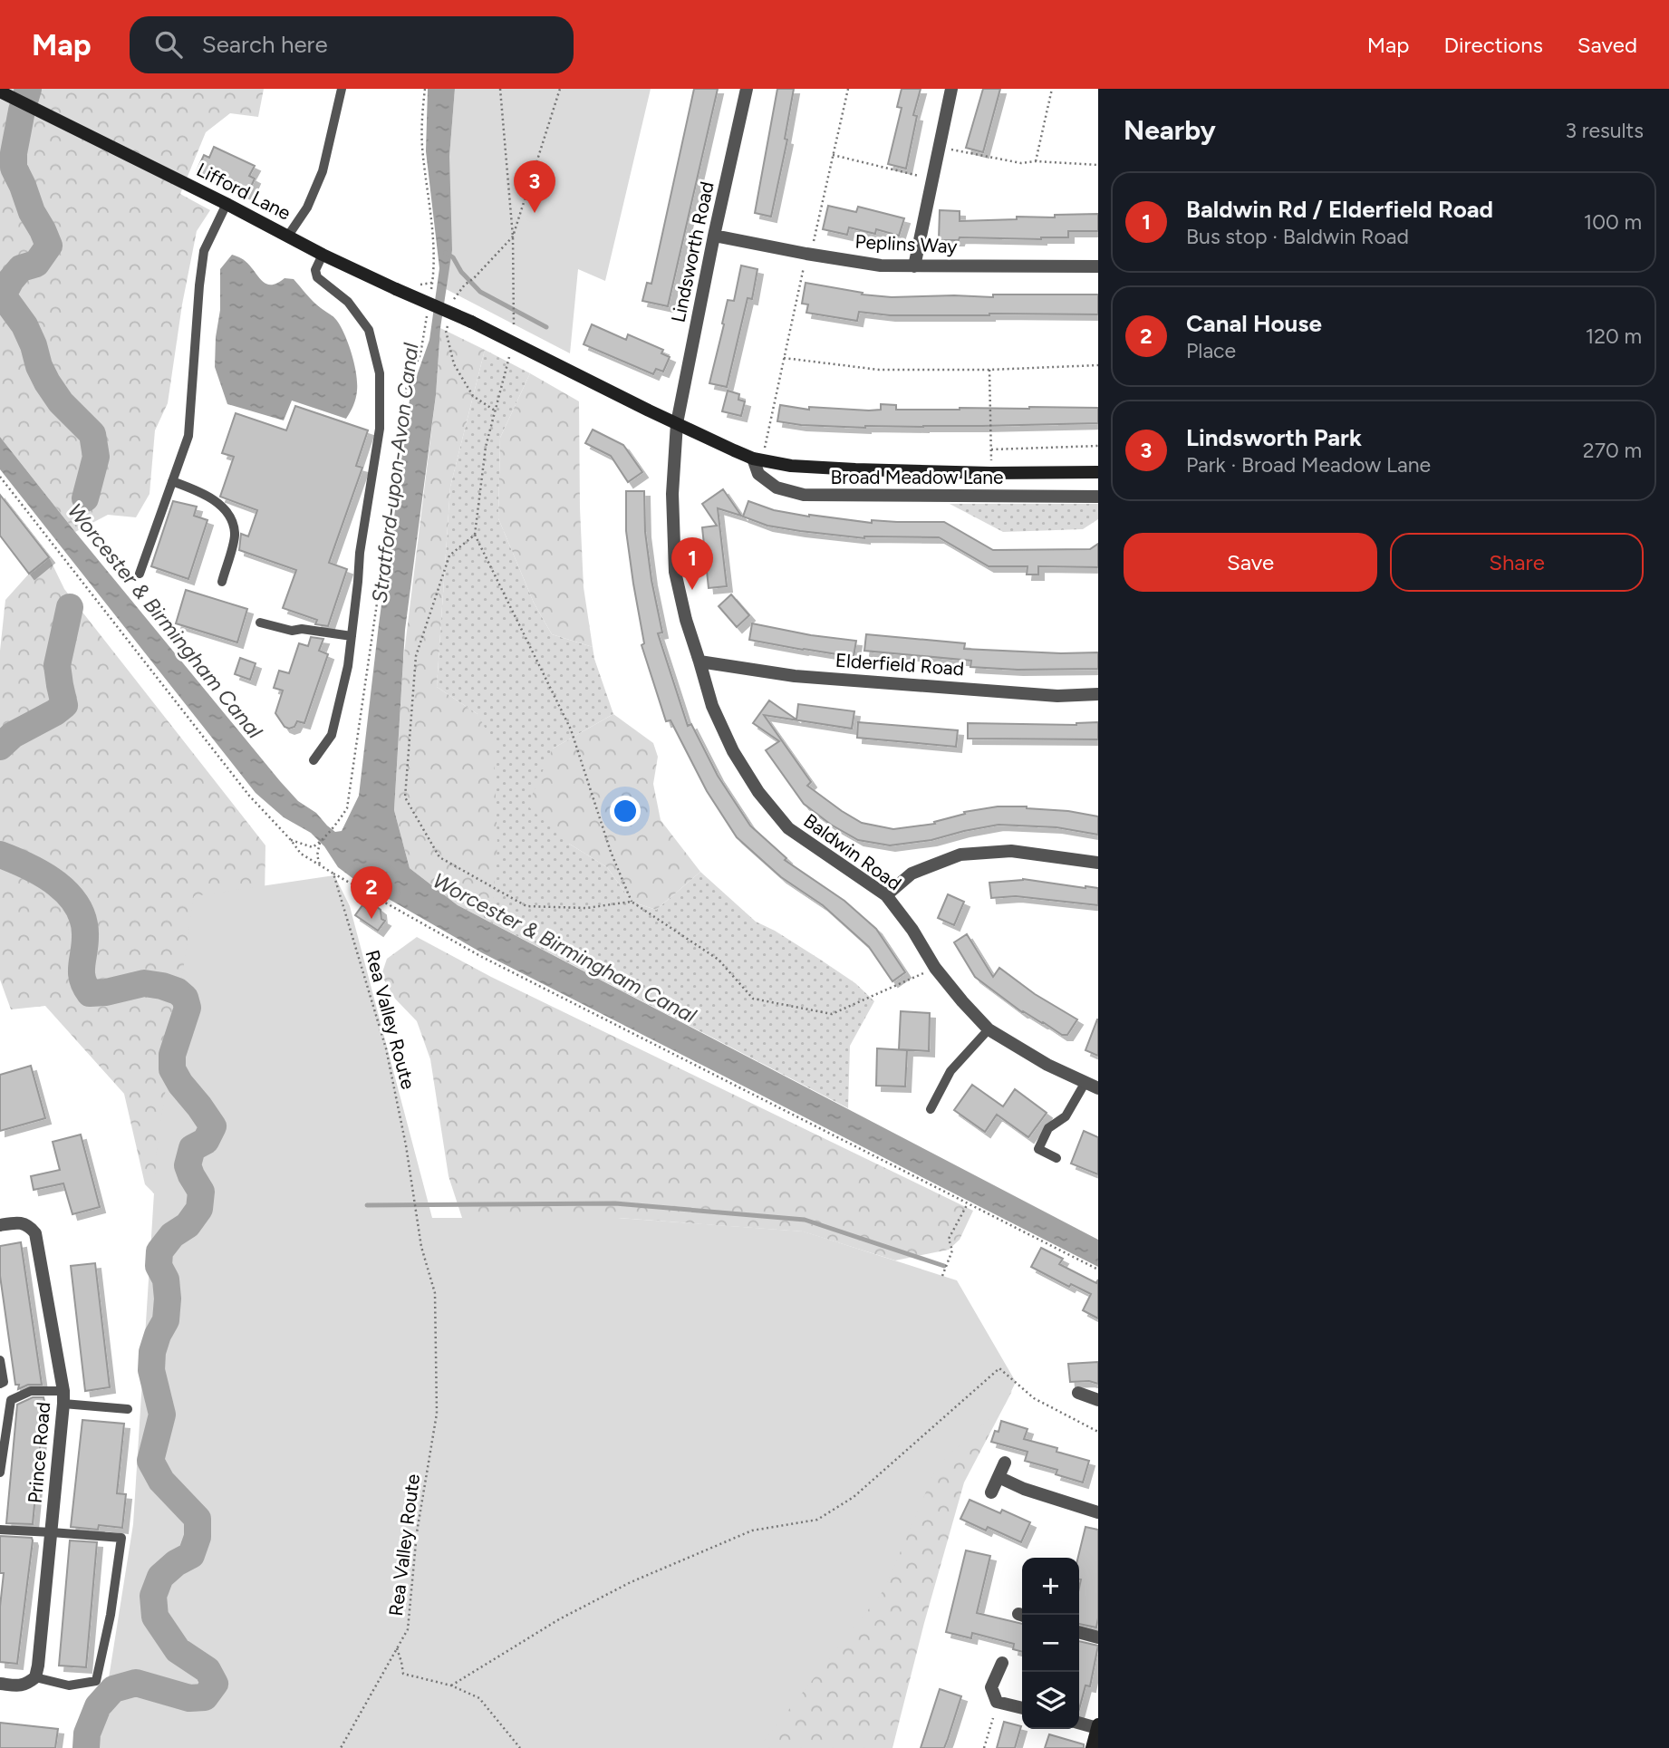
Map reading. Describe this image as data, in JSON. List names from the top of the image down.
{
  "streets": {
    "street": [
      "Lifford Lane",
      "Peplins Way",
      "Lindsworth Road",
      "Broad Meadow Lane",
      "Elderfield Road",
      "Baldwin Road",
      "Prince Road"
    ],
    "path": ["Rea Valley Route"]
  },
  "crossings": [
    ["Lifford Lane", "Broad Meadow Lane"],
    ["Peplins Way", "Lindsworth Road"],
    ["Lindsworth Road", "Broad Meadow Lane"],
    ["Lindsworth Road", "Baldwin Road"],
    ["Broad Meadow Lane", "Baldwin Road"],
    ["Elderfield Road", "Baldwin Road"]
  ],
  "water": ["Stratford-upon-Avon Canal", "Worcester & Birmingham Canal"],
  "page": {
    "header": "Map",
    "search": "Search here",
    "nav": ["Map", "Directions", "Saved"],
    "heading": ["Nearby", "3 results"],
    "pins": ["3", "1", "2"],
    "list": [
      {
        "mark": "1",
        "name": "Baldwin Rd / Elderfield Road",
        "note": "Bus stop · Baldwin Road",
        "value": "100 m"
      },
      {
        "mark": "2",
        "name": "Canal House",
        "note": "Place",
        "value": "120 m"
      },
      {
        "mark": "3",
        "name": "Lindsworth Park",
        "note": "Park · Broad Meadow Lane",
        "value": "270 m"
      }
    ],
    "buttons": ["Save", "Share"],
    "map_buttons": ["+", "−"]
  }
}
